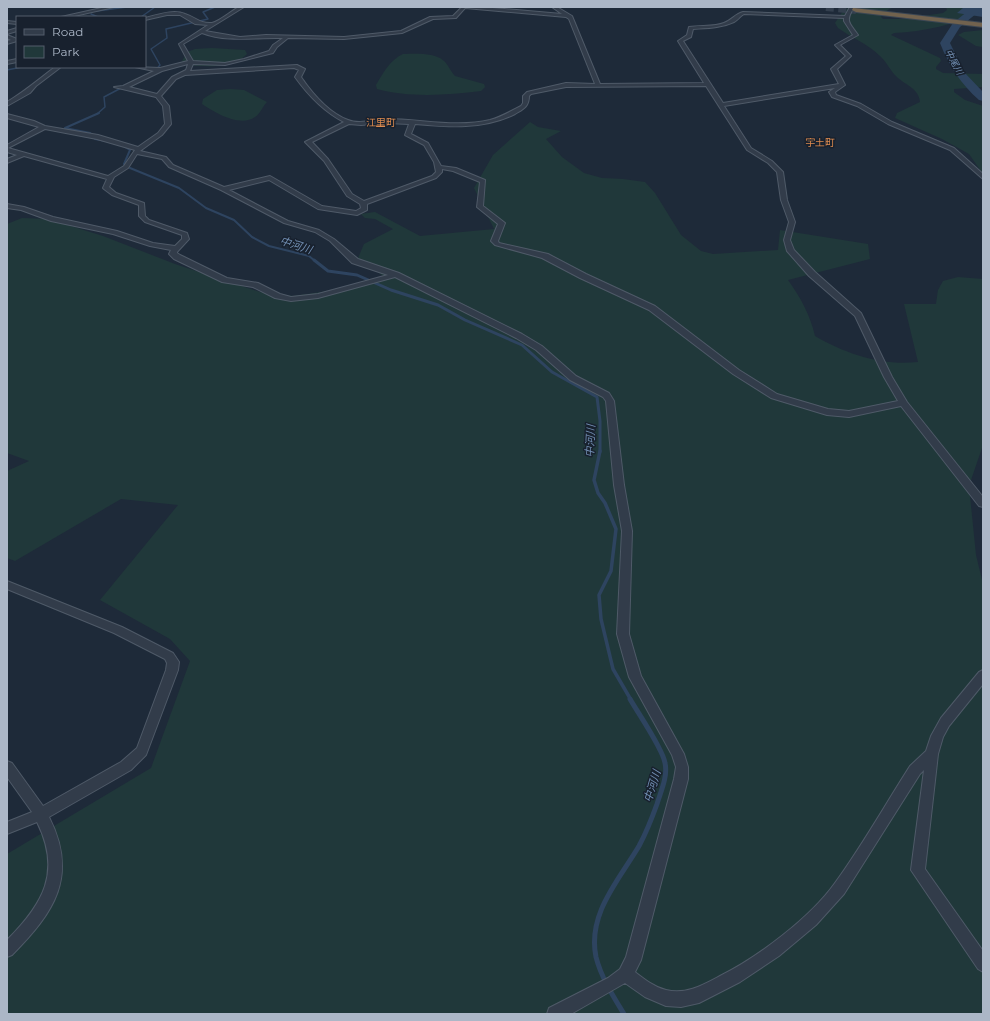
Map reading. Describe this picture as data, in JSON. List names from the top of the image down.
{
  "districts": ["江里町", "宇土町"],
  "water": ["中尾川", "中河川"],
  "legend": ["Road", "Park"]
}
